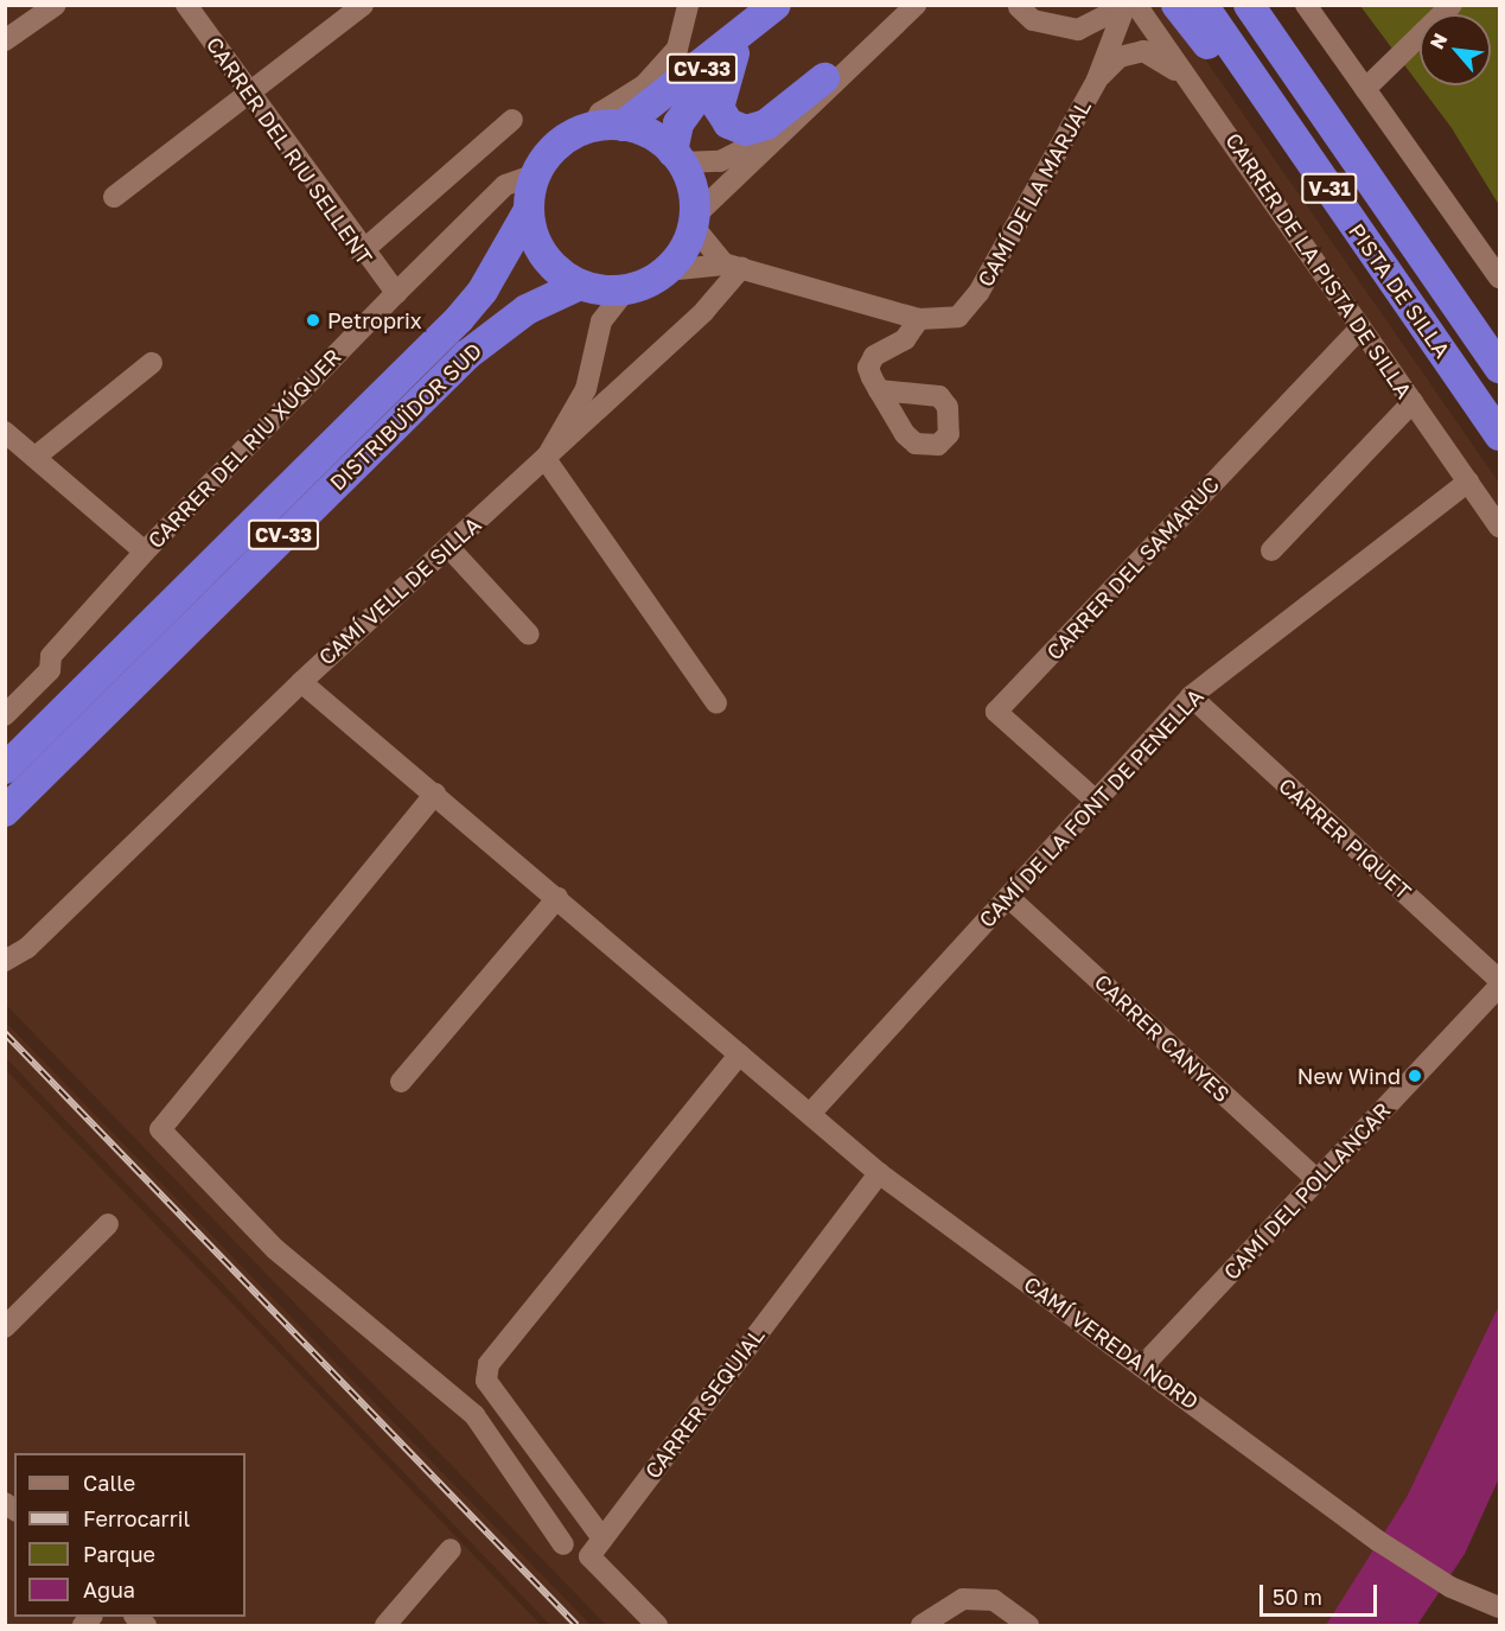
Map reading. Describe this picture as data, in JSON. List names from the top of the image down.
{
  "streets": {
    "highway": [
      "CV-33",
      "V-31",
      "PISTA DE SILLA",
      "DISTRIBUÏDOR SUD"
    ],
    "street": [
      "CARRER DEL RIU SELLENT",
      "CAMÍ DE LA MARJAL",
      "CARRER DE LA PISTA DE SILLA",
      "CARRER DEL RIU XÚQUER",
      "CARRER DEL SAMARUC",
      "CAMÍ VELL DE SILLA",
      "CAMÍ DE LA FONT DE PENELLA",
      "CARRER PIQUET",
      "CARRER CANYES",
      "CAMÍ DEL POLLANCAR",
      "CAMÍ VEREDA NORD",
      "CARRER SEQUIAL"
    ]
  },
  "crossings": [
    ["CV-33", "CAMÍ DE LA MARJAL"],
    ["CV-33", "DISTRIBUÏDOR SUD"],
    ["CV-33", "CARRER DEL RIU XÚQUER"],
    ["CARRER DEL RIU SELLENT", "CARRER DEL RIU XÚQUER"],
    ["CAMÍ DE LA MARJAL", "CARRER DE LA PISTA DE SILLA"],
    ["CAMÍ DE LA MARJAL", "DISTRIBUÏDOR SUD"],
    ["CAMÍ DE LA MARJAL", "CARRER DEL RIU XÚQUER"],
    ["CAMÍ DE LA MARJAL", "CAMÍ VELL DE SILLA"],
    ["CARRER DE LA PISTA DE SILLA", "CARRER DEL SAMARUC"],
    ["CARRER DE LA PISTA DE SILLA", "CAMÍ DE LA FONT DE PENELLA"],
    ["DISTRIBUÏDOR SUD", "CARRER DEL RIU XÚQUER"],
    ["CARRER DEL SAMARUC", "CAMÍ DE LA FONT DE PENELLA"],
    ["CAMÍ VELL DE SILLA", "CAMÍ VEREDA NORD"],
    ["CAMÍ DE LA FONT DE PENELLA", "CARRER PIQUET"],
    ["CAMÍ DE LA FONT DE PENELLA", "CARRER CANYES"],
    ["CAMÍ DE LA FONT DE PENELLA", "CAMÍ VEREDA NORD"],
    ["CARRER CANYES", "CAMÍ DEL POLLANCAR"],
    ["CAMÍ DEL POLLANCAR", "CAMÍ VEREDA NORD"],
    ["CAMÍ VEREDA NORD", "CARRER SEQUIAL"]
  ],
  "places": ["Petroprix", "New Wind"],
  "legend": [
    "Calle",
    "Ferrocarril",
    "Parque",
    "Agua"
  ],
  "scale_bar": "50 m",
  "north": "top left"
}
